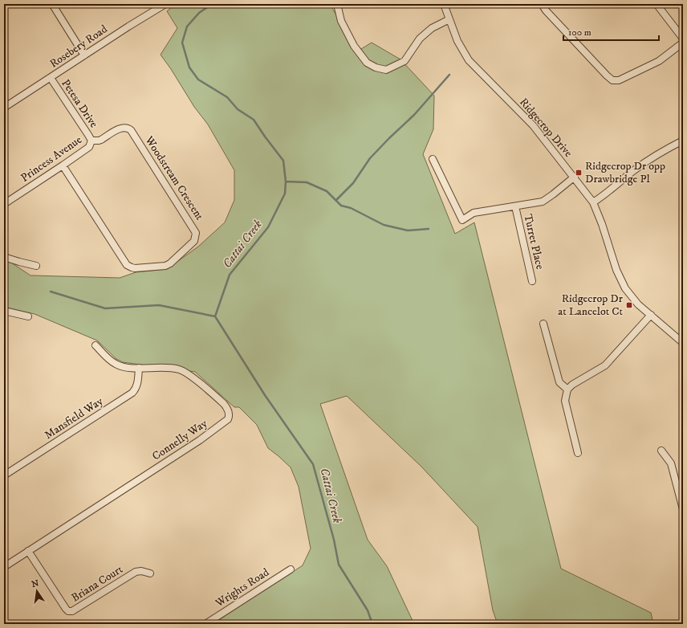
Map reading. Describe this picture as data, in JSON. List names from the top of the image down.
{
  "streets": {
    "street": [
      "Rosebery Road",
      "Petesa Drive",
      "Ridgecrop Drive",
      "Princess Avenue",
      "Woodstream Crescent",
      "Turret Place",
      "Mansfield Way",
      "Connelly Way",
      "Briana Court",
      "Wrights Road"
    ]
  },
  "crossings": [
    ["Rosebery Road", "Petesa Drive"],
    ["Petesa Drive", "Princess Avenue"],
    ["Petesa Drive", "Woodstream Crescent"],
    ["Princess Avenue", "Woodstream Crescent"],
    ["Mansfield Way", "Connelly Way"],
    ["Connelly Way", "Briana Court"]
  ],
  "water": ["Cattai Creek"],
  "places": {
    "transit": ["Ridgecrop Dr opp Drawbridge Pl", "Ridgecrop Dr at Lancelot Ct"]
  },
  "scale_bar": "100 m",
  "north": "top"
}
